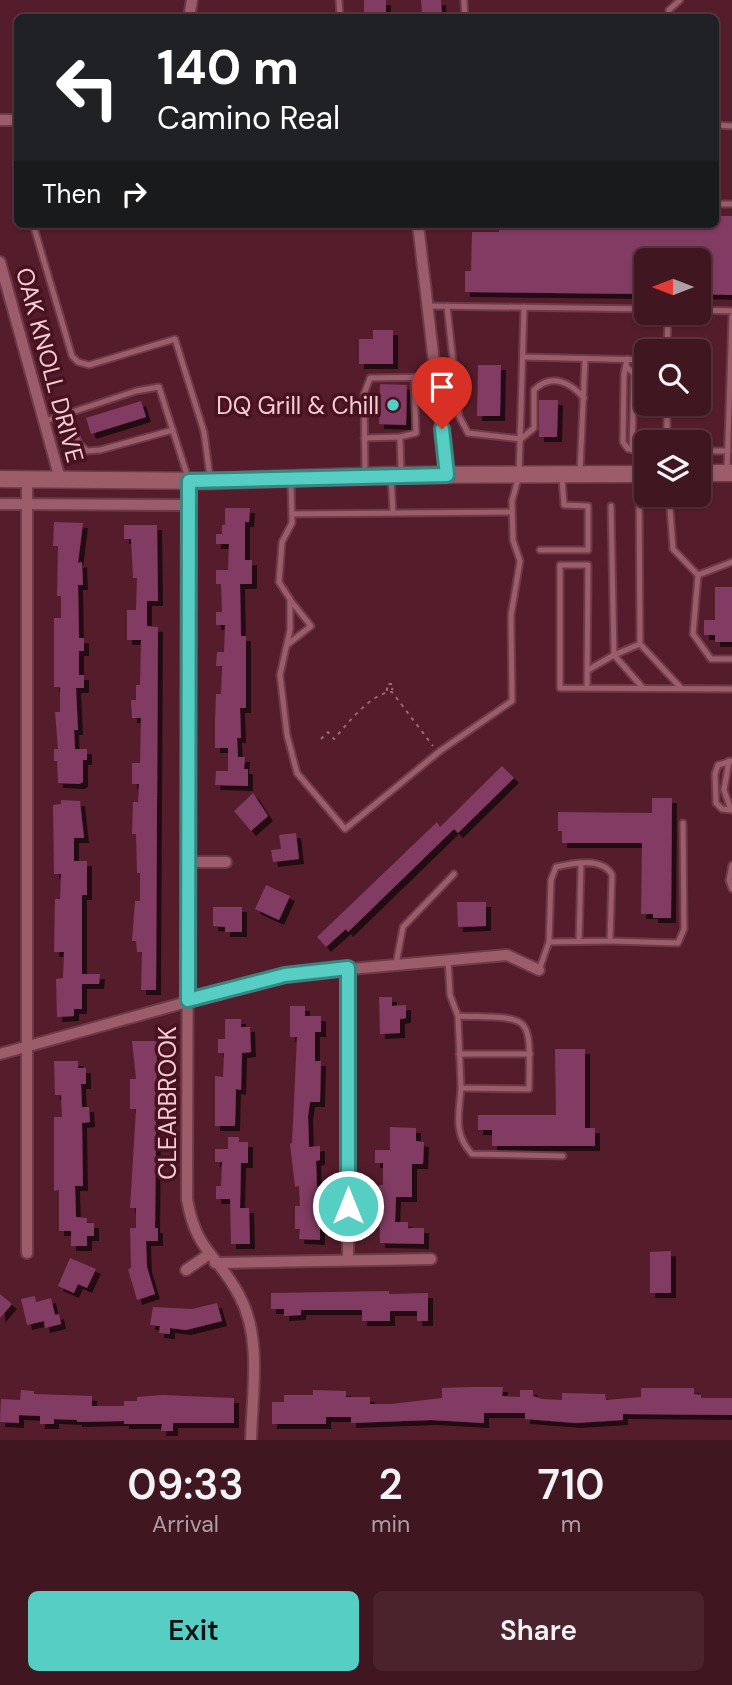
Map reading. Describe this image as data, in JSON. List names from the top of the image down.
{
  "streets": {
    "street": ["OAK KNOLL DRIVE", "CLEARBROOK"]
  },
  "places": ["DQ Grill & Chill"],
  "north": "left",
  "page": {
    "turn": ["140 m", "Camino Real"],
    "then": "Then",
    "eta": [
      "09:33",
      "Arrival",
      "2",
      "min",
      "710",
      "m"
    ],
    "buttons": ["Exit", "Share"]
  }
}
